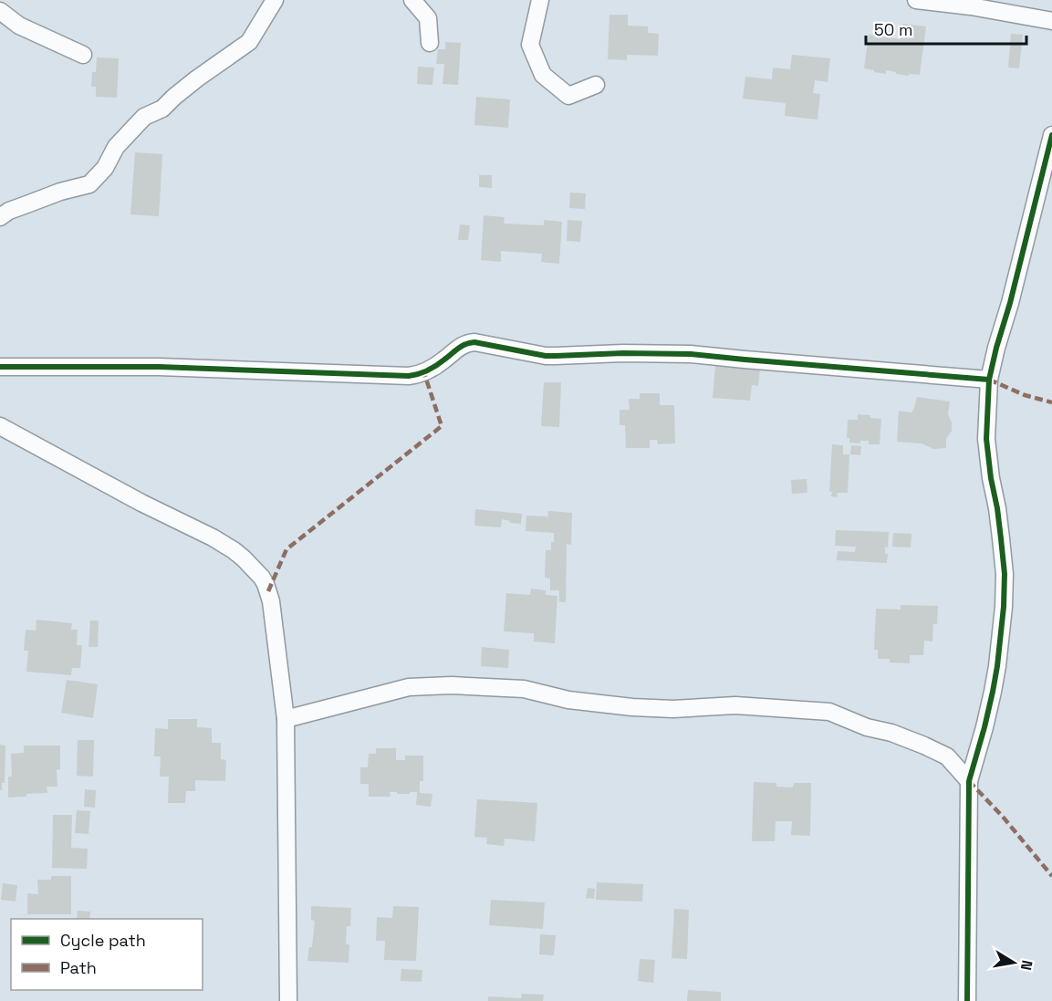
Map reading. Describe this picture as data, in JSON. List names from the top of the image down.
{
  "legend": ["Cycle path", "Path"],
  "scale_bar": "50 m",
  "north": "right"
}
